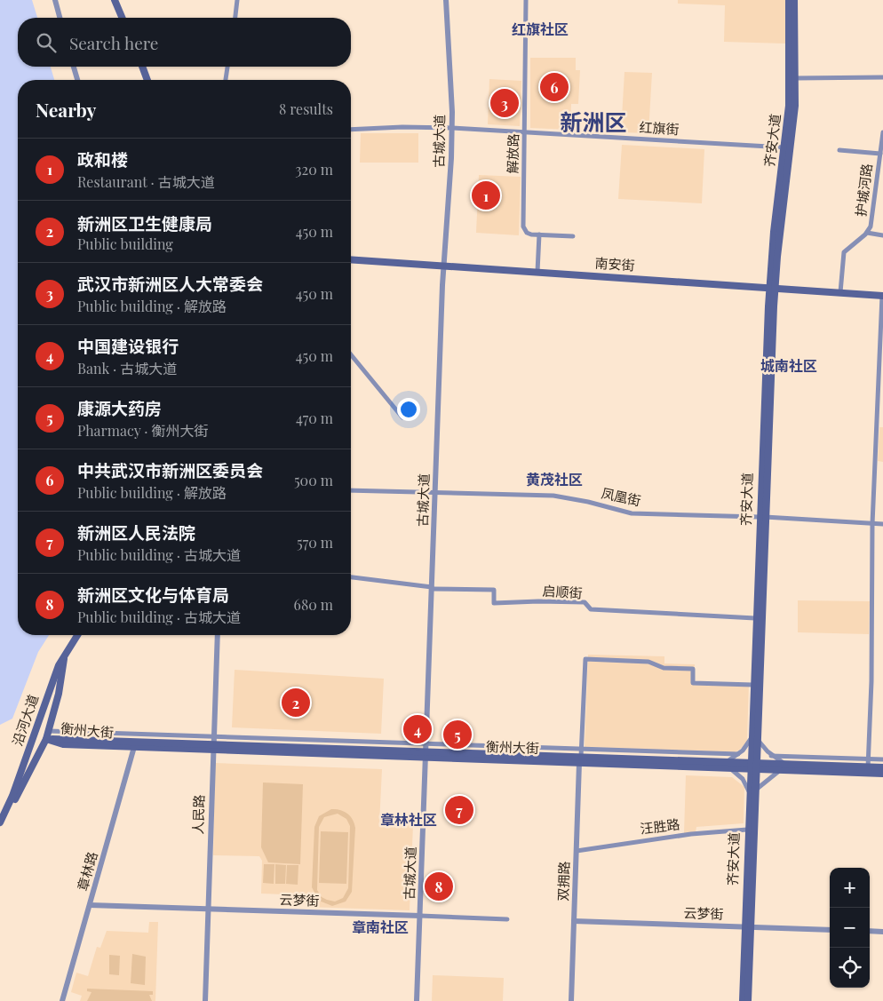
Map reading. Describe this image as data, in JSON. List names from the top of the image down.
{
  "streets": {
    "main road": [
      "齐安大道",
      "南安街",
      "沿河大道",
      "衡州大街"
    ],
    "street": [
      "红旗街",
      "古城大道",
      "解放路",
      "护城河路",
      "凤凰街",
      "启顺街",
      "人民路",
      "汪胜路",
      "章林路",
      "双拥路",
      "云梦街"
    ]
  },
  "crossings": [
    ["红旗街", "齐安大道"],
    ["红旗街", "古城大道"],
    ["红旗街", "解放路"],
    ["齐安大道", "南安街"],
    ["齐安大道", "凤凰街"],
    ["齐安大道", "启顺街"],
    ["齐安大道", "衡州大街"],
    ["齐安大道", "汪胜路"],
    ["齐安大道", "双拥路"],
    ["齐安大道", "云梦街"],
    ["古城大道", "南安街"],
    ["古城大道", "凤凰街"],
    ["古城大道", "启顺街"],
    ["古城大道", "衡州大街"],
    ["古城大道", "云梦街"],
    ["护城河路", "南安街"],
    ["衡州大街", "人民路"],
    ["衡州大街", "章林路"],
    ["衡州大街", "双拥路"],
    ["人民路", "云梦街"],
    ["汪胜路", "双拥路"],
    ["章林路", "云梦街"],
    ["双拥路", "云梦街"]
  ],
  "districts": [
    "红旗社区",
    "新洲区",
    "城南社区",
    "黄茂社区",
    "章林社区",
    "章南社区"
  ],
  "page": {
    "search": "Search here",
    "pins": [
      "6",
      "3",
      "1",
      "2",
      "4",
      "5",
      "7",
      "8"
    ],
    "heading": ["Nearby", "8 results"],
    "list": [
      {
        "mark": "1",
        "name": "政和楼",
        "note": "Restaurant · 古城大道",
        "value": "320 m"
      },
      {
        "mark": "2",
        "name": "新洲区卫生健康局",
        "note": "Public building",
        "value": "450 m"
      },
      {
        "mark": "3",
        "name": "武汉市新洲区人大常委会",
        "note": "Public building · 解放路",
        "value": "450 m"
      },
      {
        "mark": "4",
        "name": "中国建设银行",
        "note": "Bank · 古城大道",
        "value": "450 m"
      },
      {
        "mark": "5",
        "name": "康源大药房",
        "note": "Pharmacy · 衡州大街",
        "value": "470 m"
      },
      {
        "mark": "6",
        "name": "中共武汉市新洲区委员会",
        "note": "Public building · 解放路",
        "value": "500 m"
      },
      {
        "mark": "7",
        "name": "新洲区人民法院",
        "note": "Public building · 古城大道",
        "value": "570 m"
      },
      {
        "mark": "8",
        "name": "新洲区文化与体育局",
        "note": "Public building · 古城大道",
        "value": "680 m"
      }
    ],
    "map_buttons": ["+", "−"]
  }
}
